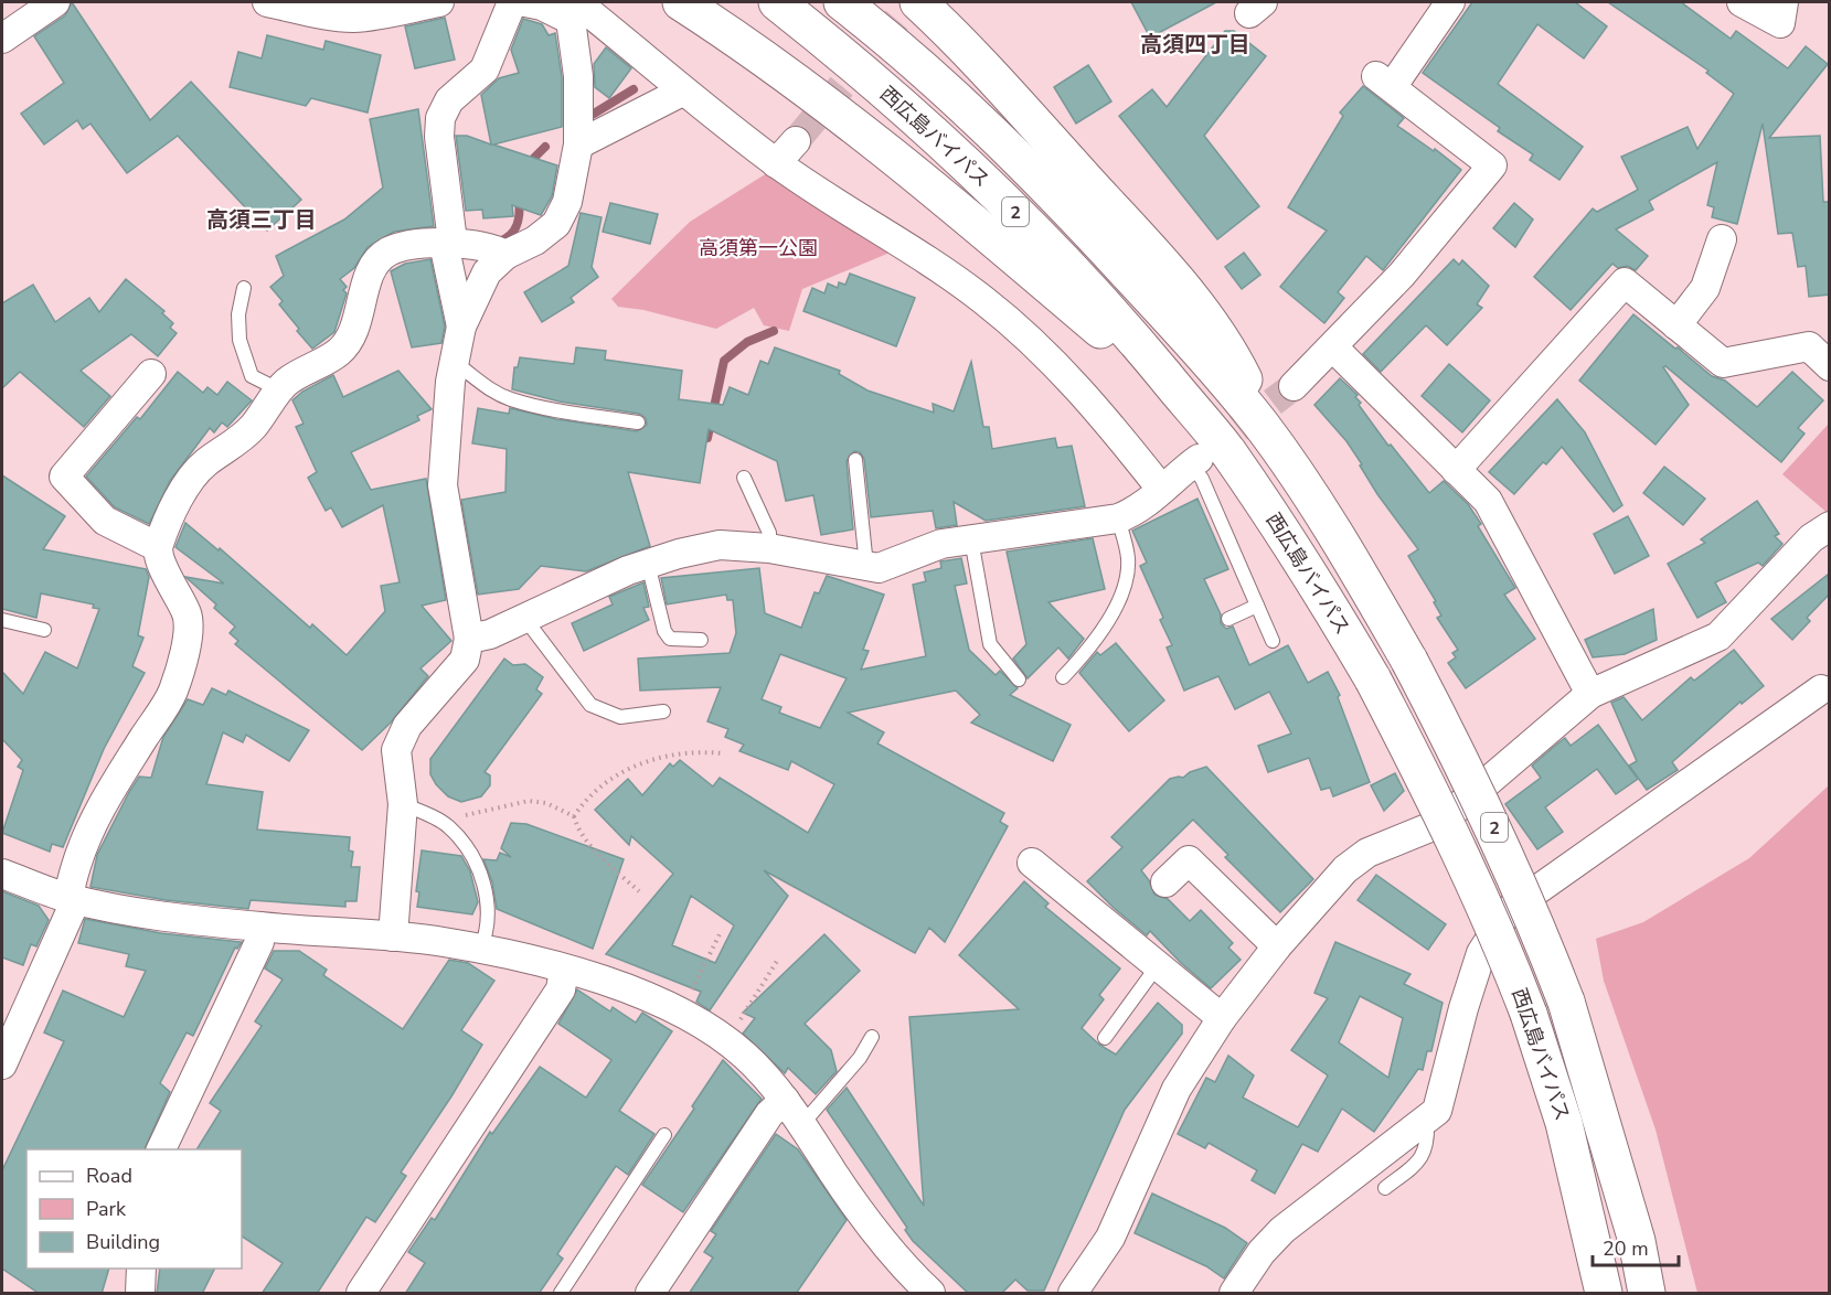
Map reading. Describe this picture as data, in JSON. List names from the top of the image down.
{
  "streets": {
    "highway": ["西広島バイパス", "2"]
  },
  "districts": ["高須四丁目", "高須三丁目"],
  "parks": ["高須第一公園"],
  "legend": ["Road", "Park", "Building"],
  "scale_bar": "20 m"
}
